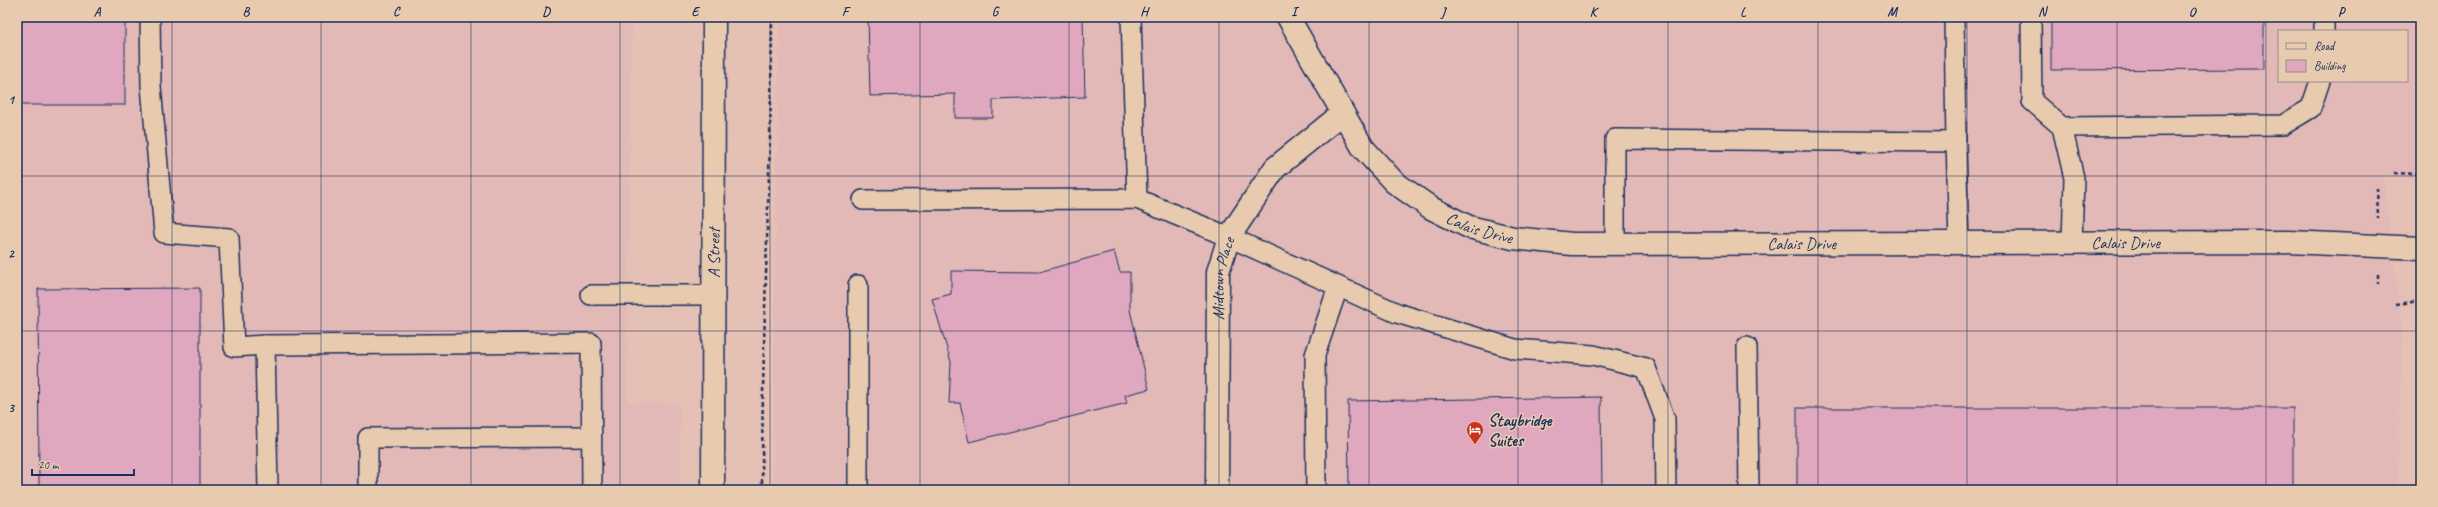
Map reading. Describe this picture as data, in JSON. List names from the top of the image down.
{
  "streets": {
    "street": ["Calais Drive", "A Street", "Midtown Place"]
  },
  "crossings": [
    ["Calais Drive", "Midtown Place"]
  ],
  "places": {
    "hotel": ["Staybridge Suites"]
  },
  "legend": ["Road", "Building"],
  "scale_bar": "20 m",
  "grid": {
    "columns": [
      "A",
      "B",
      "C",
      "D",
      "E",
      "F",
      "G",
      "H",
      "I",
      "J",
      "K",
      "L",
      "M",
      "N",
      "O",
      "P"
    ],
    "rows": ["1", "2", "3"]
  }
}
